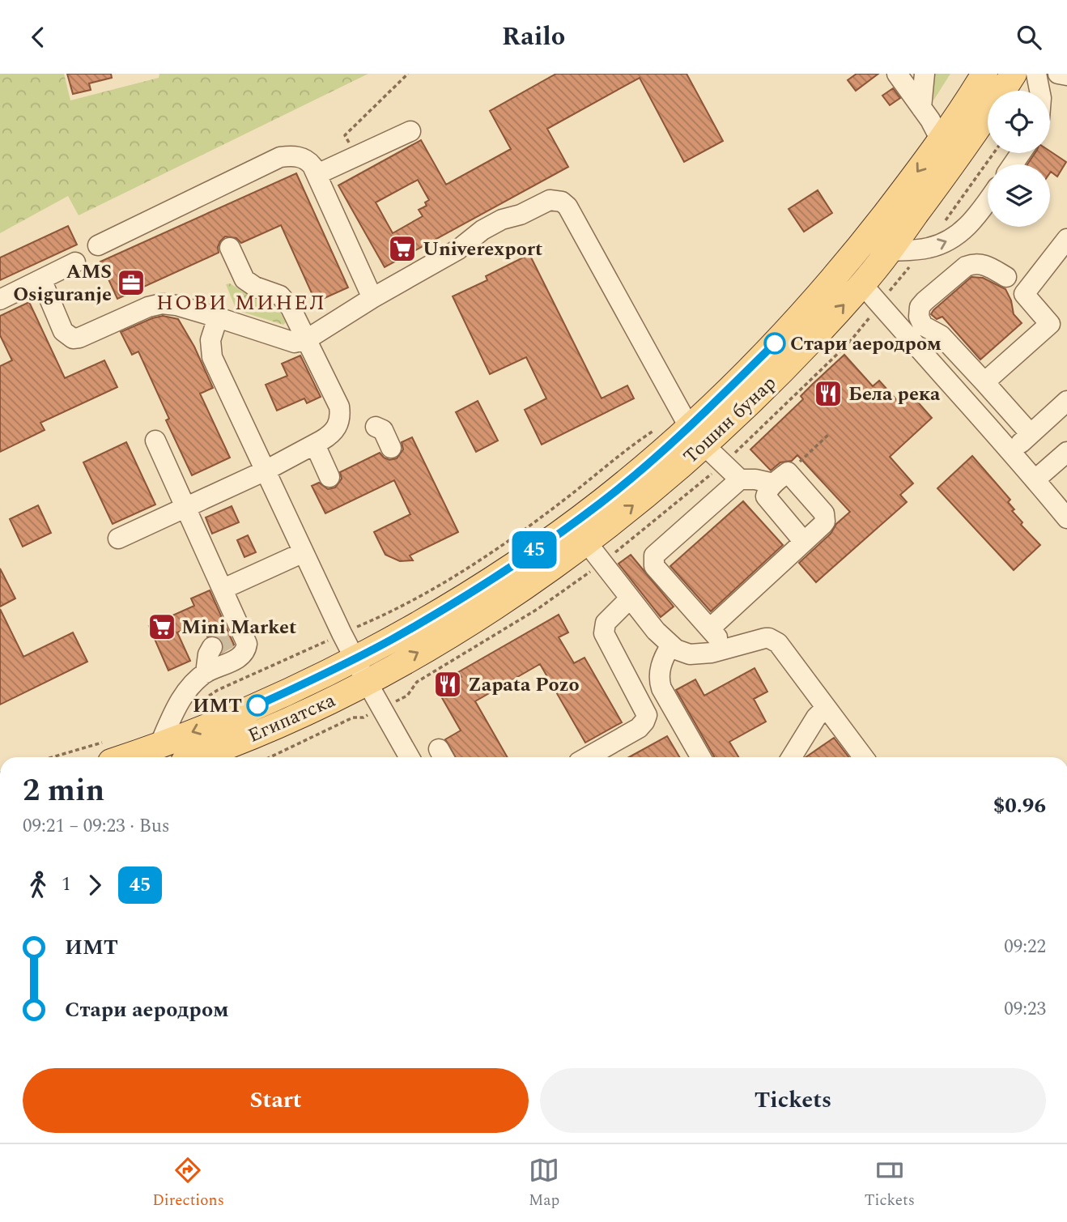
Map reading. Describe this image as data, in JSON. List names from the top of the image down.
{
  "streets": {
    "main road": ["Тошин бунар", "Египатска"]
  },
  "crossings": [
    ["Тошин бунар", "Египатска"]
  ],
  "districts": ["НОВИ МИНЕЛ"],
  "places": {
    "supermarket": ["Univerexport", "Mini Market"],
    "office": ["AMS Osiguranje"],
    "other": ["Стари аеродром", "ИМТ"],
    "restaurant": ["Бела река", "Zapata Pozo"]
  },
  "lines": ["bus line 45"],
  "page": {
    "header": "Railo",
    "on_map": "45",
    "heading": ["2 min", "09:21 – 09:23 · Bus", "$0.96"],
    "legs": ["1", "45"],
    "list": [
      {
        "name": "ИМТ",
        "value": "09:22"
      },
      {
        "name": "Стари аеродром",
        "value": "09:23"
      }
    ],
    "buttons": ["Start", "Tickets"],
    "tabs": ["Directions", "Map", "Tickets"]
  }
}
